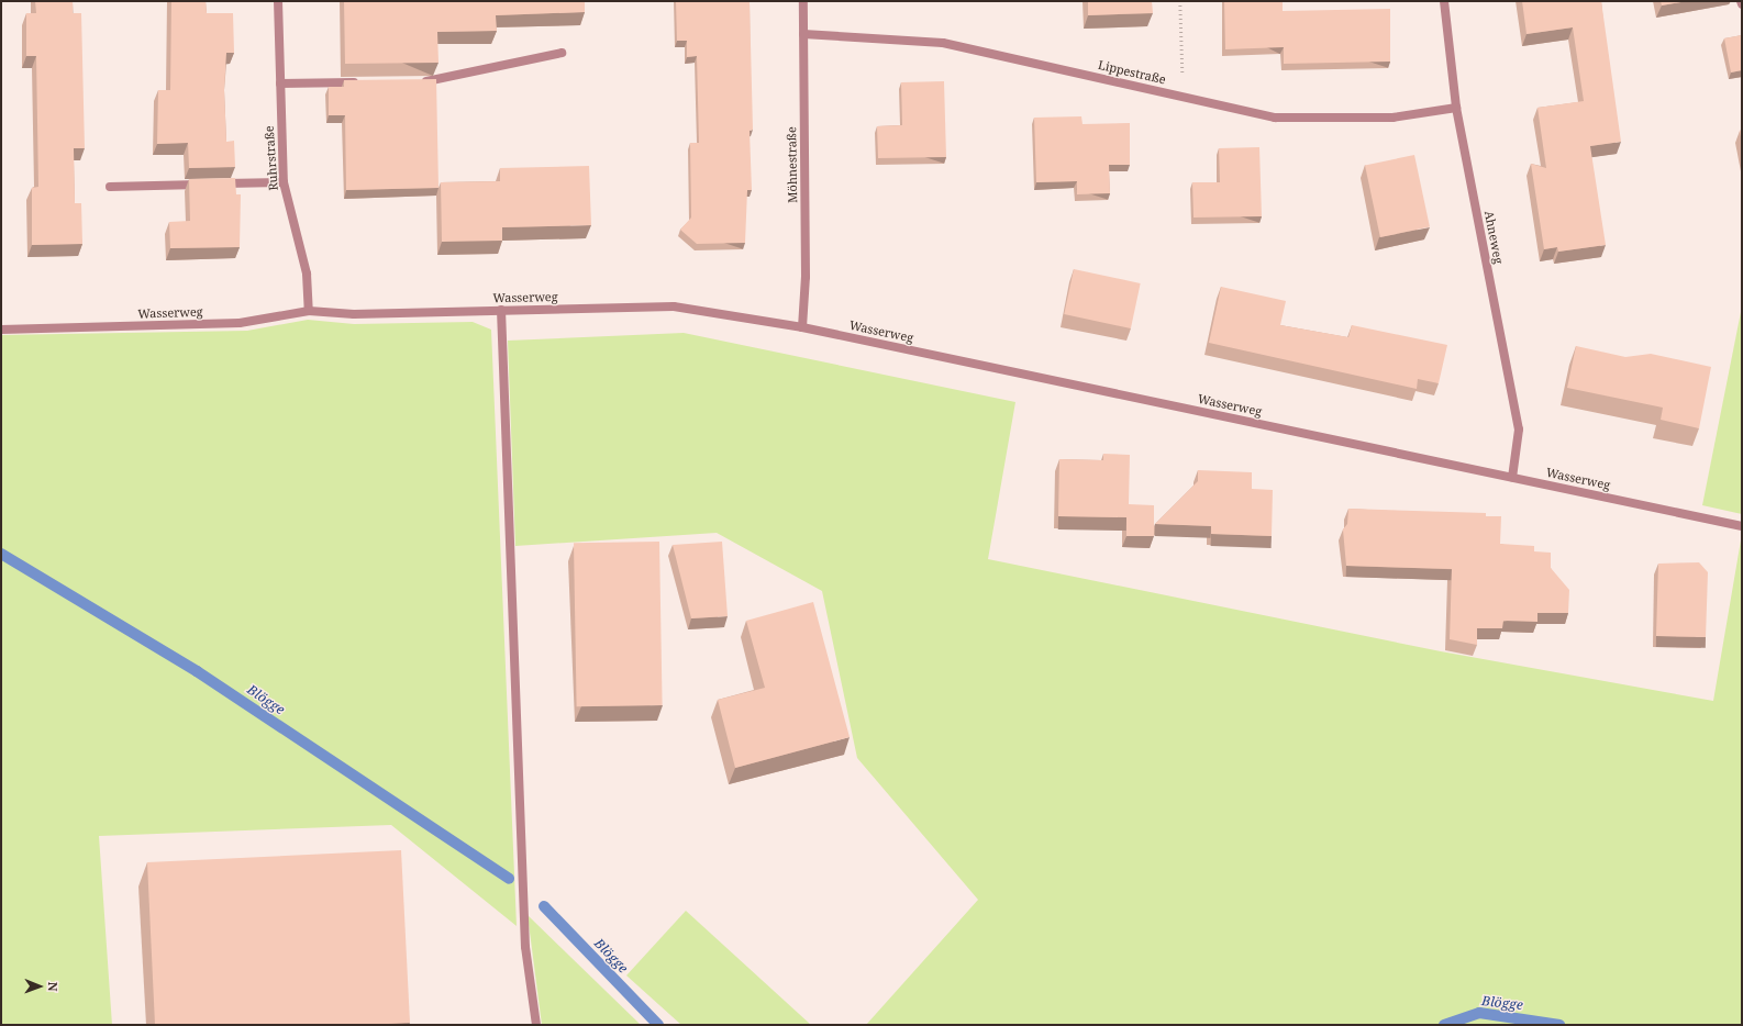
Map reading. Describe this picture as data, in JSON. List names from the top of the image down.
{
  "streets": {
    "street": [
      "Lippestraße",
      "Ruhrstraße",
      "Möhnestraße",
      "Ahneweg",
      "Wasserweg"
    ]
  },
  "crossings": [
    ["Lippestraße", "Möhnestraße"],
    ["Lippestraße", "Ahneweg"],
    ["Ruhrstraße", "Wasserweg"],
    ["Möhnestraße", "Wasserweg"],
    ["Ahneweg", "Wasserweg"]
  ],
  "water": ["Blögge"],
  "north": "right"
}
